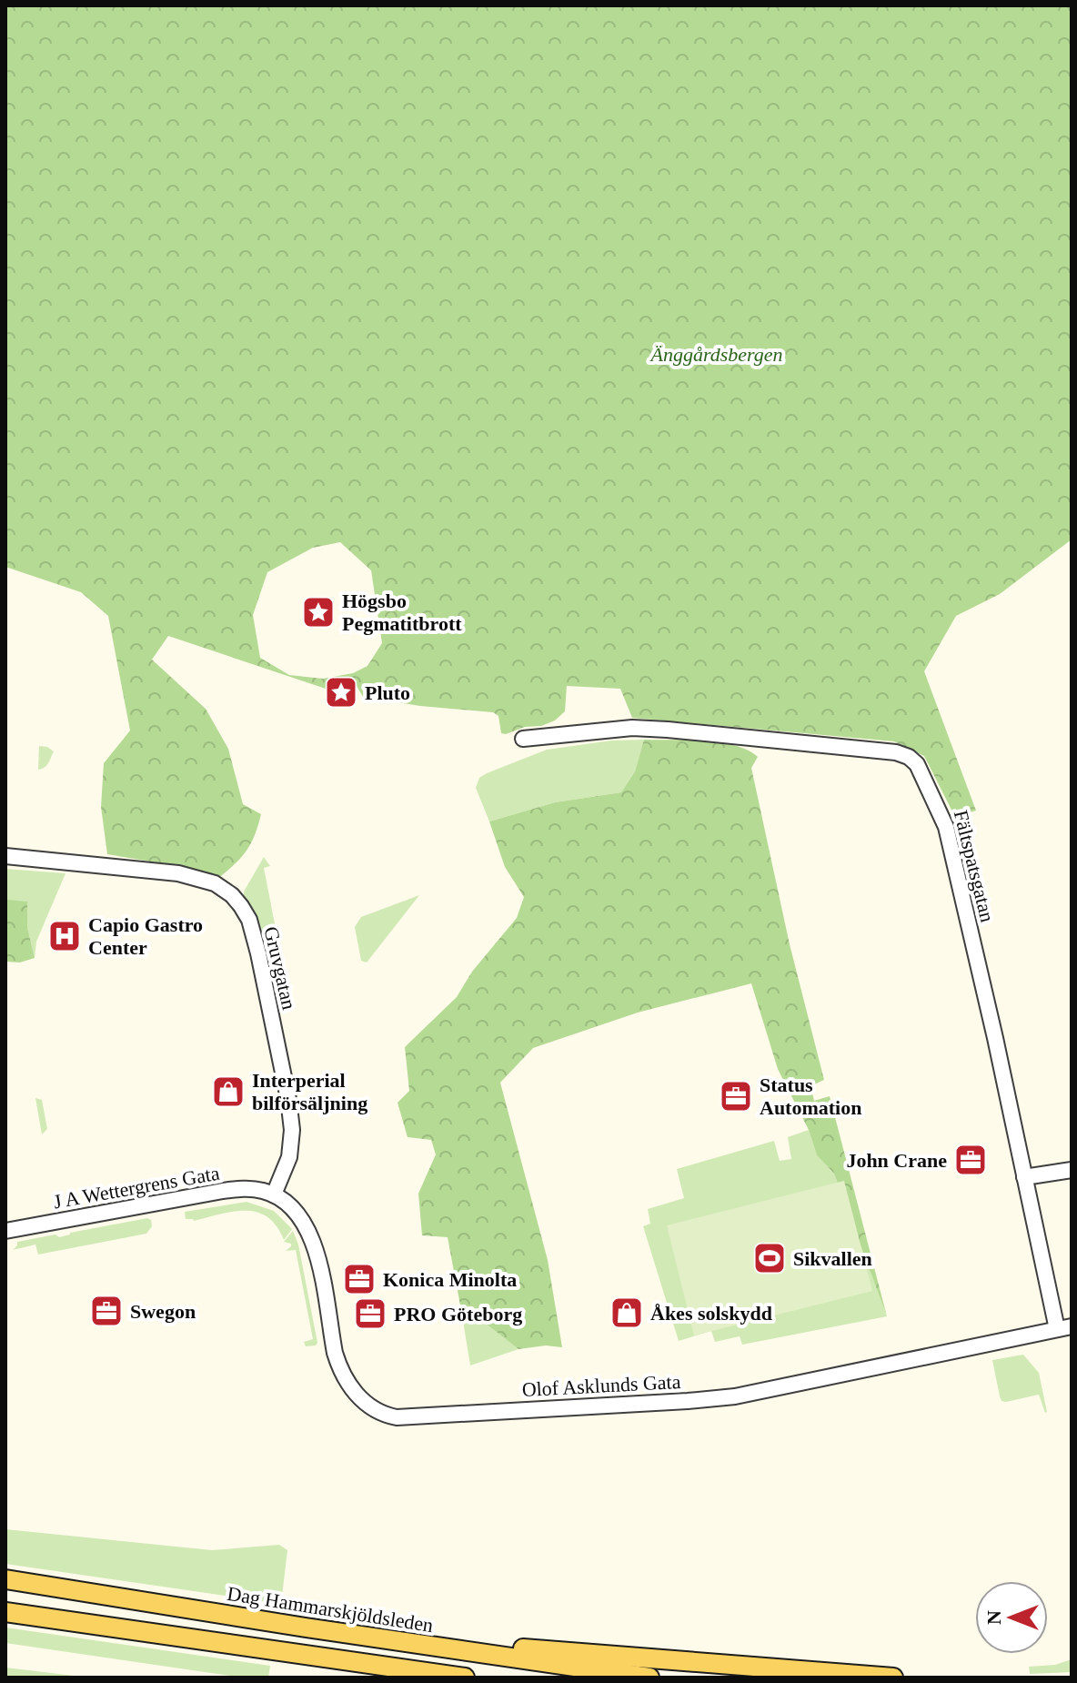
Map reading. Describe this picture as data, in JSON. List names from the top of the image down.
{
  "streets": {
    "main road": ["Dag Hammarskjöldsleden"],
    "street": [
      "Fältspatsgatan",
      "Gruvgatan",
      "J A Wettergrens Gata",
      "Olof Asklunds Gata"
    ]
  },
  "crossings": [
    ["Fältspatsgatan", "Olof Asklunds Gata"],
    ["Gruvgatan", "J A Wettergrens Gata"],
    ["Gruvgatan", "Olof Asklunds Gata"],
    ["J A Wettergrens Gata", "Olof Asklunds Gata"]
  ],
  "parks": ["Änggårdsbergen"],
  "places": {
    "place": ["Högsbo Pegmatitbrott", "Pluto"],
    "hospital": ["Capio Gastro Center"],
    "shop": ["Interperial bilförsäljning", "Åkes solskydd"],
    "office": [
      "Status Automation",
      "John Crane",
      "Konica Minolta",
      "Swegon",
      "PRO Göteborg"
    ],
    "sports": ["Sikvallen"]
  },
  "north": "left"
}
